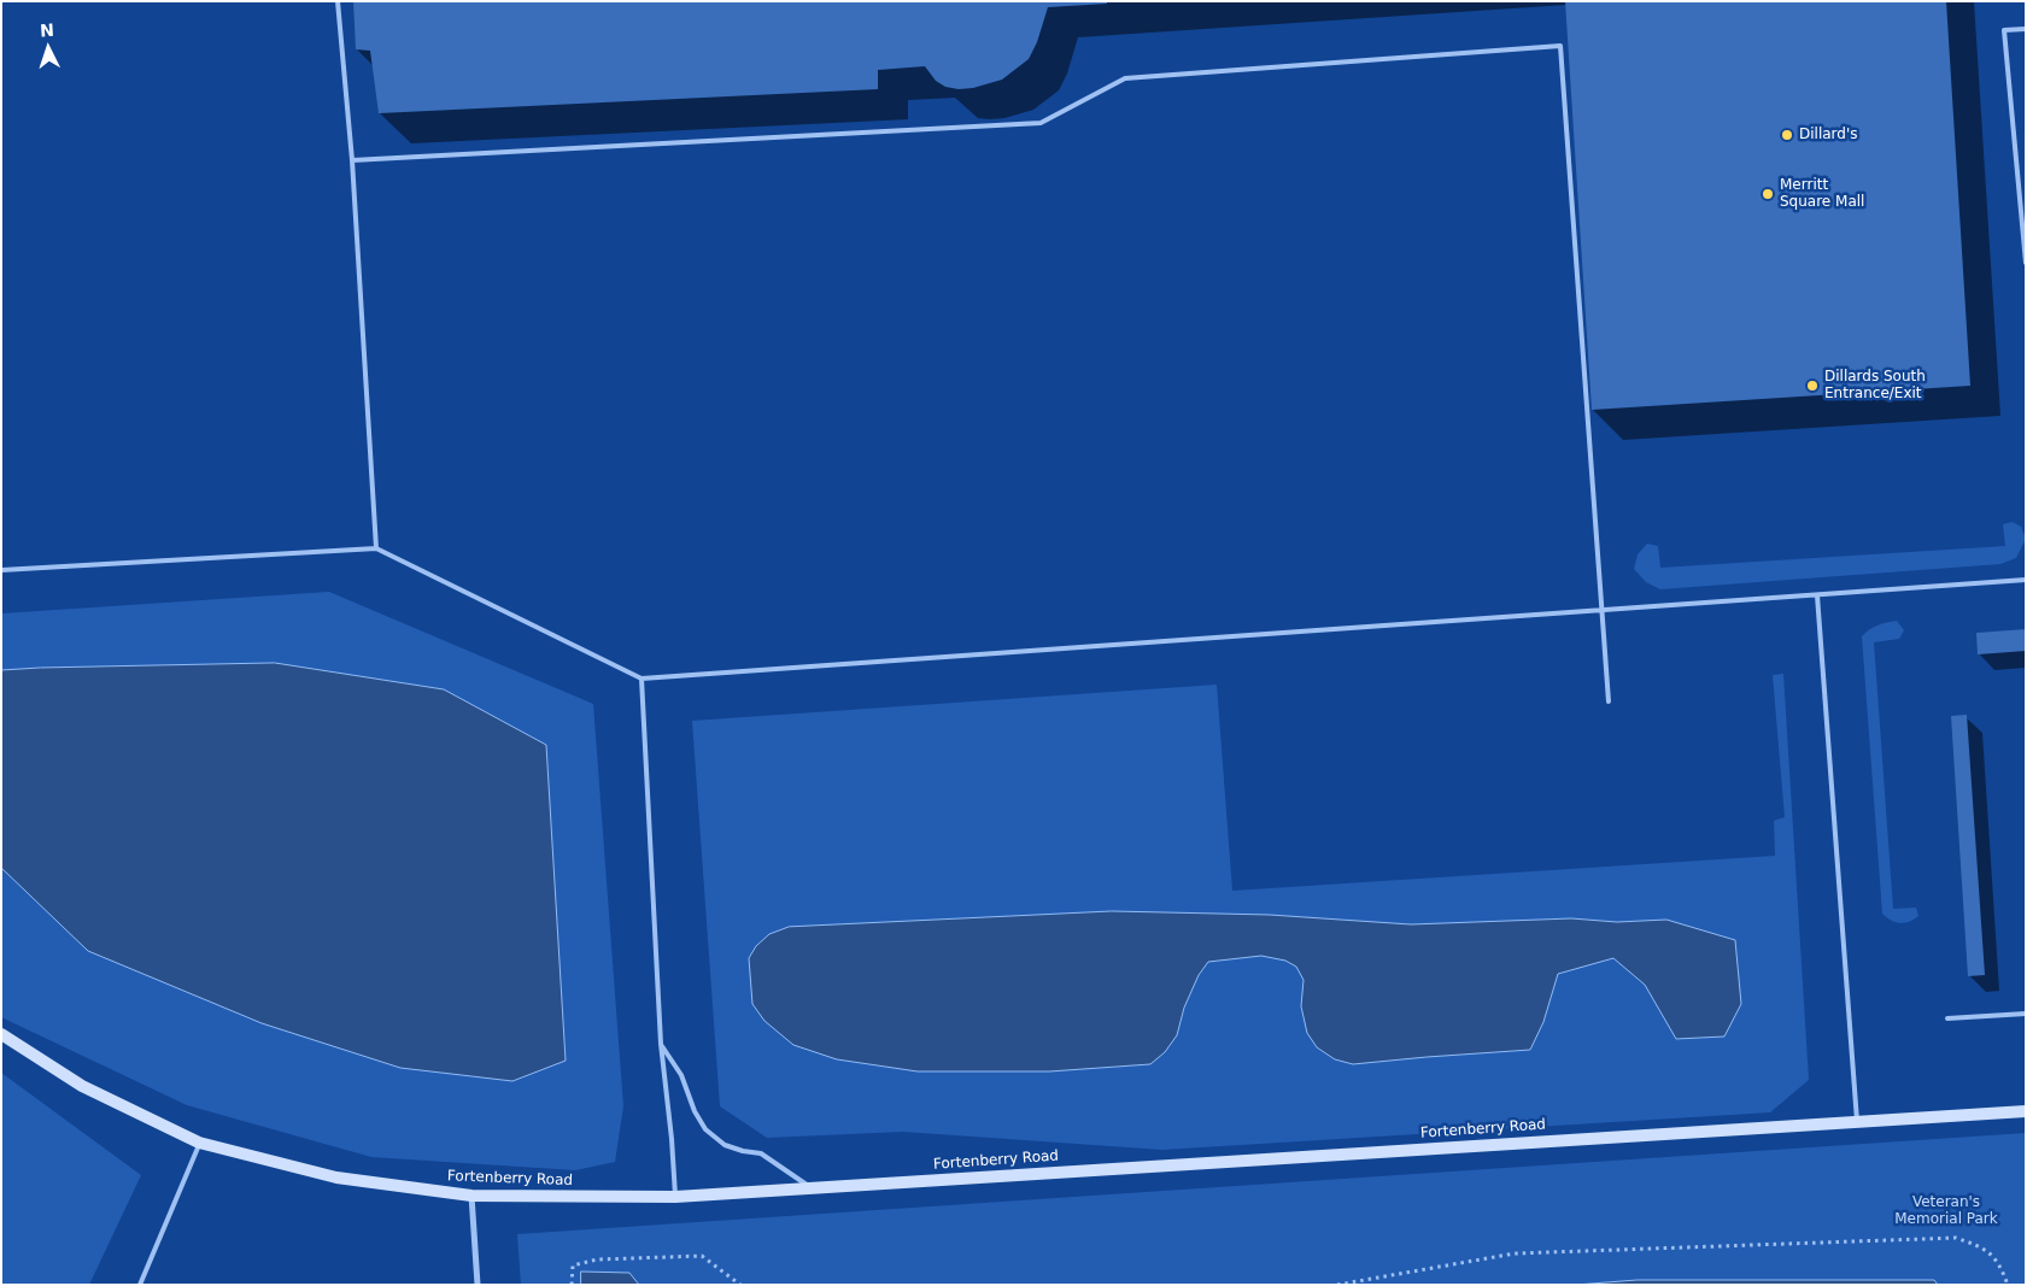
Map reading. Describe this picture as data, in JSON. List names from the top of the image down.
{
  "streets": {
    "street": ["Fortenberry Road"]
  },
  "parks": ["Veteran's Memorial Park"],
  "places": ["Dillard's", "Merritt Square Mall", "Dillards South Entrance/Exit"],
  "north": "top"
}
